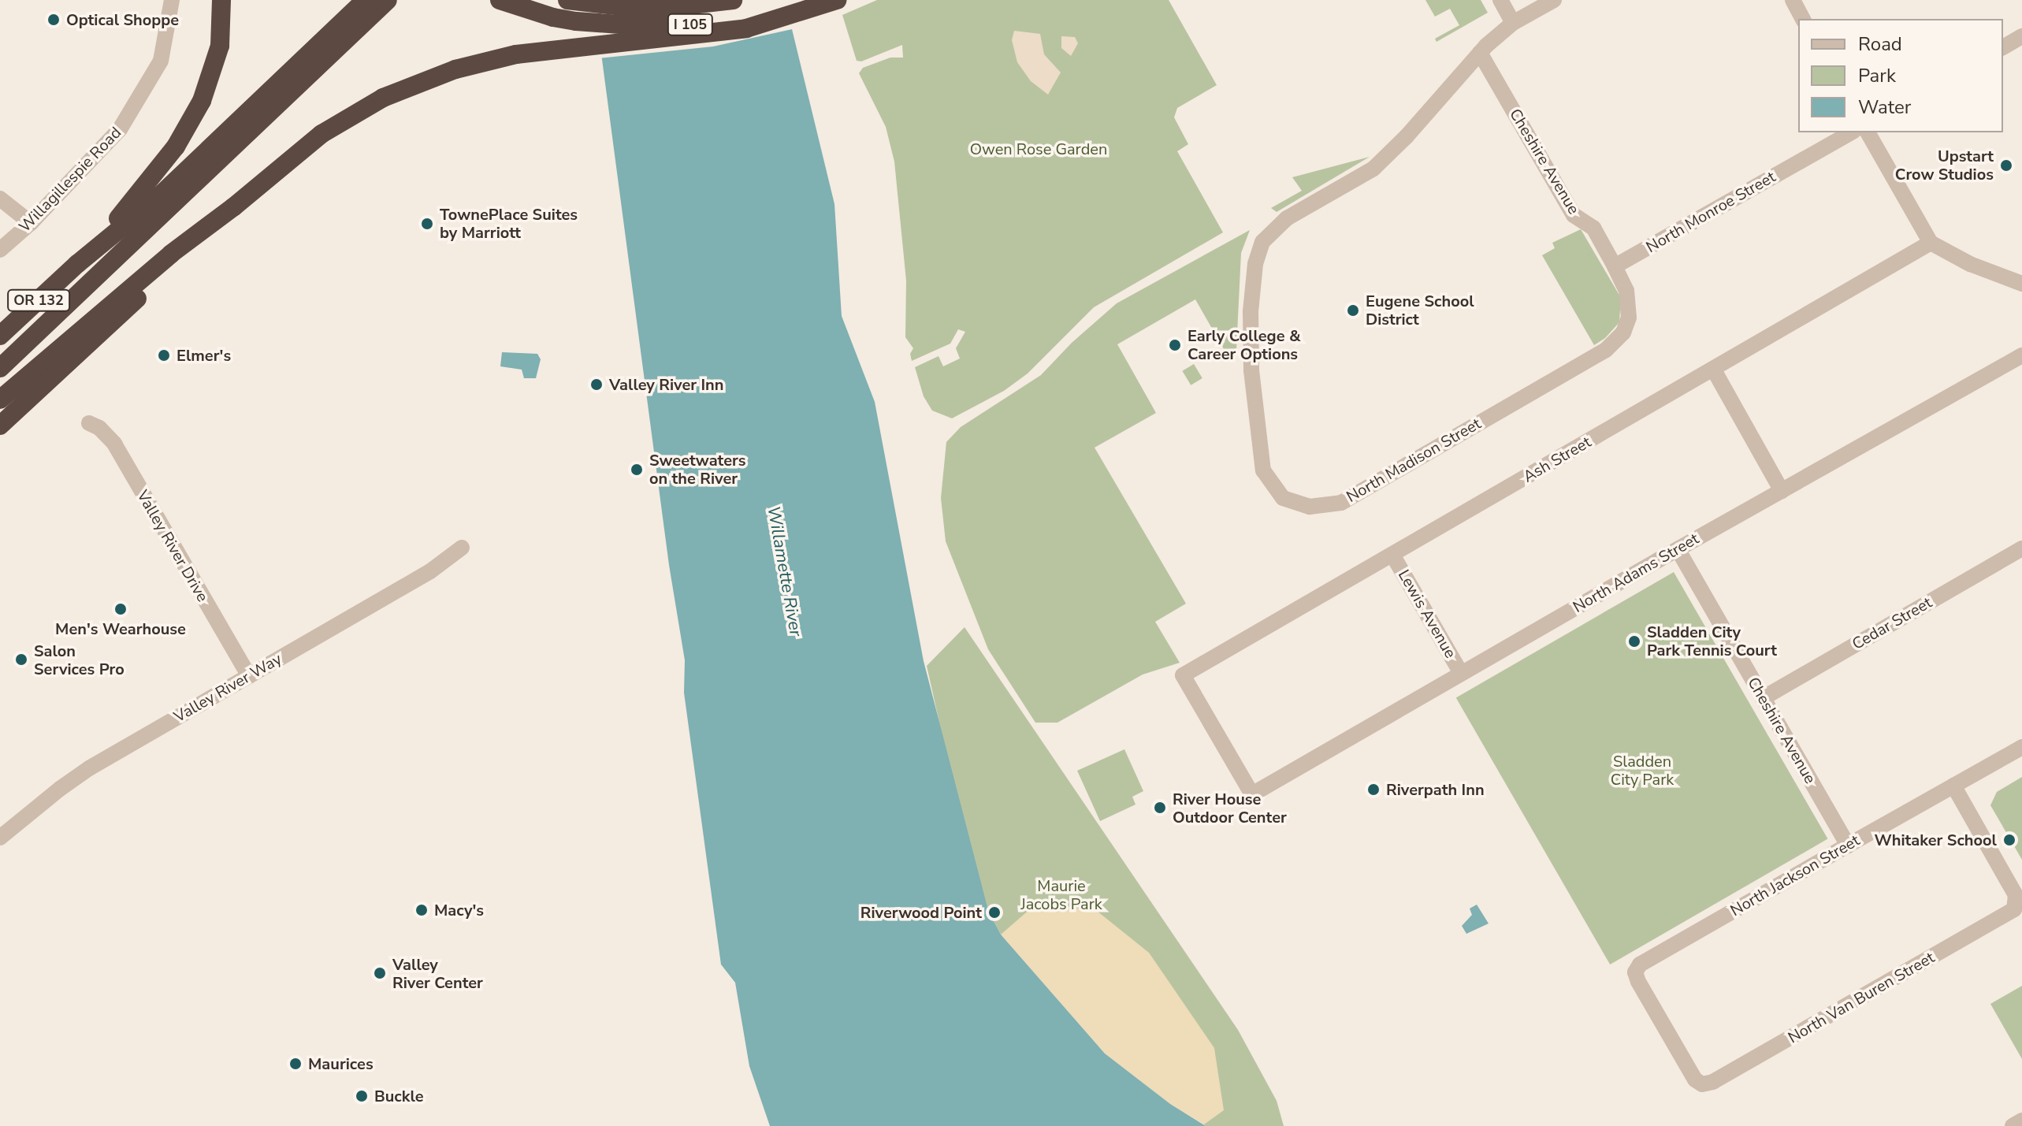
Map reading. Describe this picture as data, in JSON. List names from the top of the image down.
{
  "streets": {
    "highway": ["I 105", "OR 132"],
    "street": [
      "Cheshire Avenue",
      "Willagillespie Road",
      "North Monroe Street",
      "Ash Street",
      "North Madison Street",
      "Valley River Drive",
      "North Adams Street",
      "Lewis Avenue",
      "Cedar Street",
      "Valley River Way",
      "North Jackson Street",
      "North Van Buren Street"
    ]
  },
  "crossings": [
    ["Cheshire Avenue", "North Monroe Street"],
    ["Cheshire Avenue", "North Madison Street"],
    ["Cheshire Avenue", "North Adams Street"],
    ["Cheshire Avenue", "Cedar Street"],
    ["Cheshire Avenue", "North Jackson Street"],
    ["North Monroe Street", "North Madison Street"],
    ["Ash Street", "North Adams Street"],
    ["Ash Street", "Lewis Avenue"],
    ["Valley River Drive", "Valley River Way"],
    ["North Adams Street", "Lewis Avenue"],
    ["North Jackson Street", "North Van Buren Street"]
  ],
  "water": ["Willamette River"],
  "parks": ["Owen Rose Garden", "Sladden City Park", "Maurie Jacobs Park"],
  "places": [
    "Optical Shoppe",
    "Upstart Crow Studios",
    "TownePlace Suites by Marriott",
    "Eugene School District",
    "Early College & Career Options",
    "Elmer's",
    "Valley River Inn",
    "Sweetwaters on the River",
    "Men's Wearhouse",
    "Sladden City Park Tennis Court",
    "Salon Services Pro",
    "Riverpath Inn",
    "River House Outdoor Center",
    "Whitaker School",
    "Macy's",
    "Riverwood Point",
    "Valley River Center",
    "Maurices",
    "Buckle"
  ],
  "legend": ["Road", "Park", "Water"]
}
